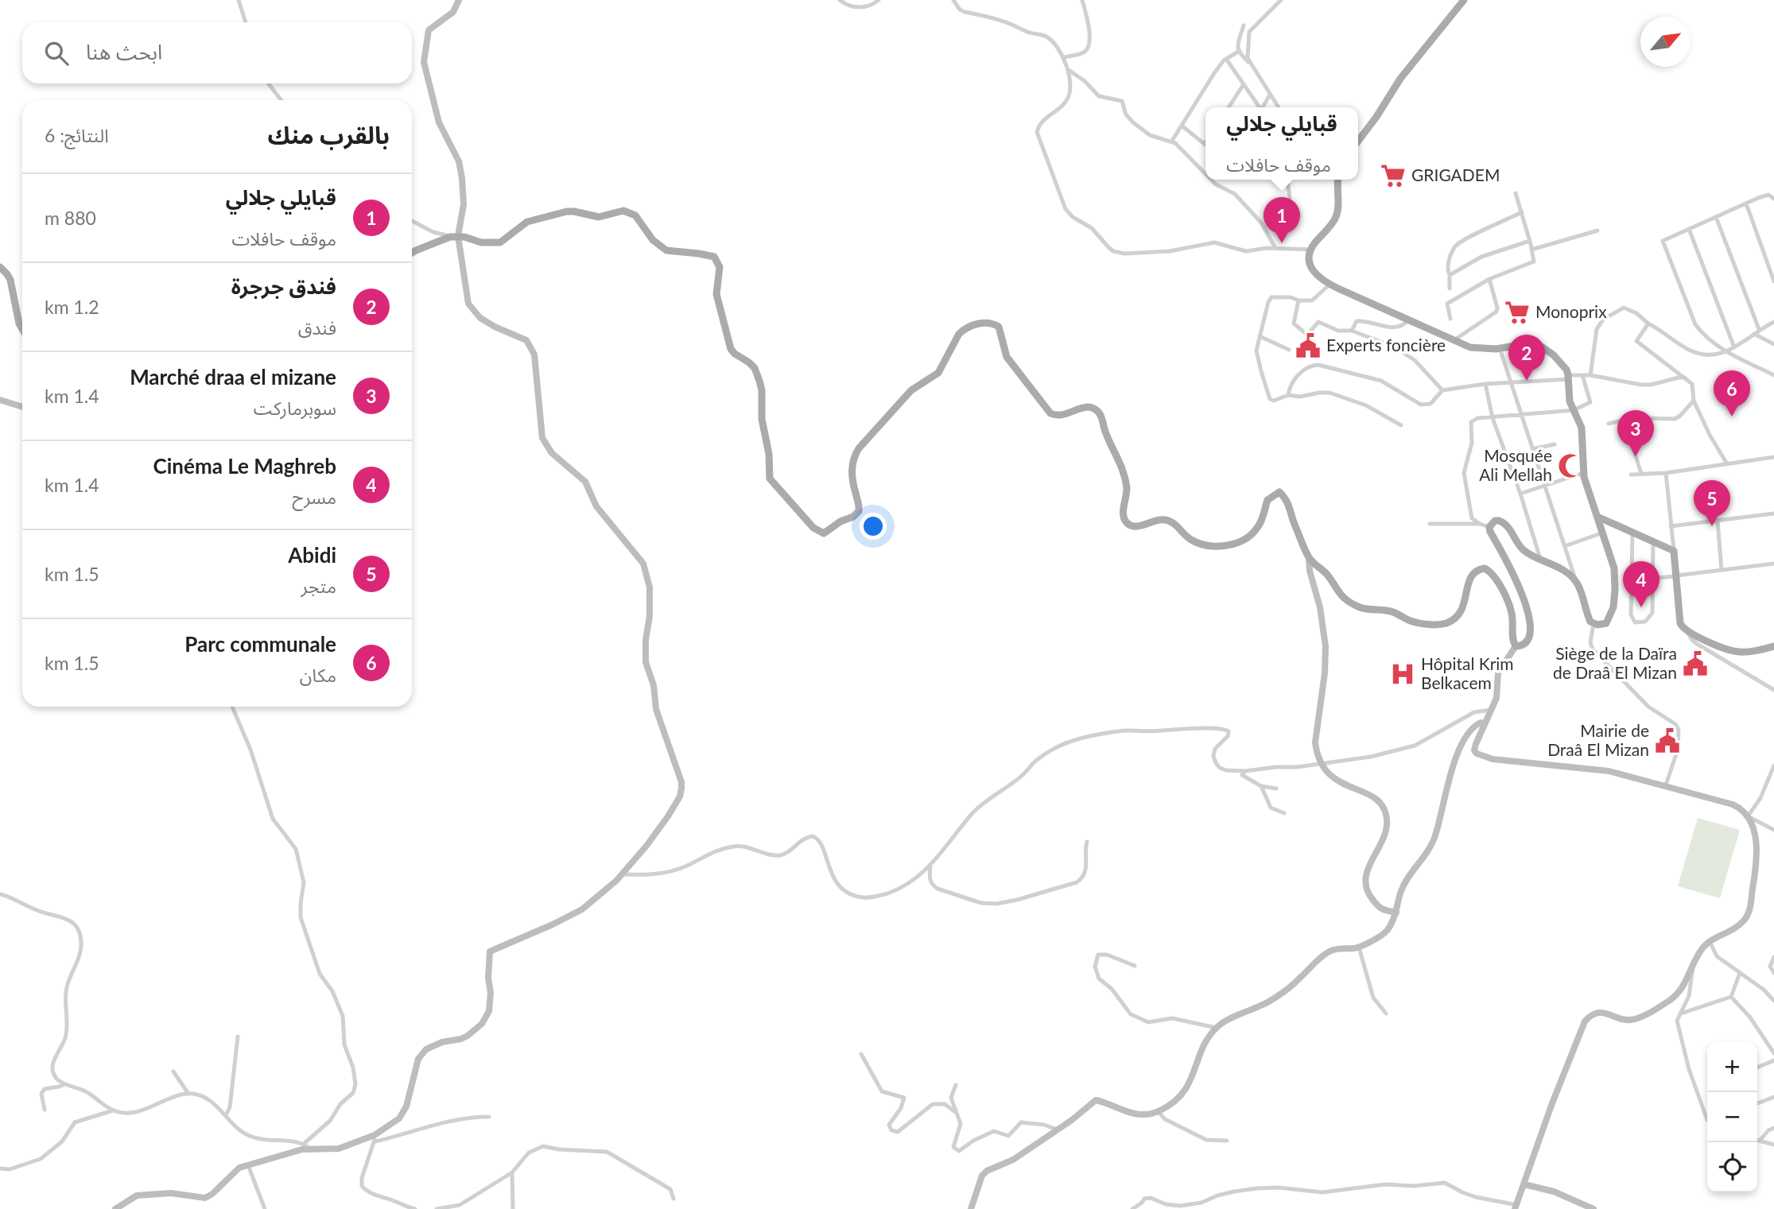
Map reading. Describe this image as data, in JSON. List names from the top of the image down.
{
  "places": {
    "supermarket": ["GRIGADEM", "Monoprix"],
    "public building": ["Experts foncière", "Siège de la Daïra de Draâ El Mizan", "Mairie de Draâ El Mizan"],
    "mosque": ["Mosquée Ali Mellah"],
    "hospital": ["Hôpital Krim Belkacem"]
  },
  "north": "top right",
  "page": {
    "search": "ابحث هنا",
    "heading": ["بالقرب منك", "النتائج: 6"],
    "popup": ["قبايلي جلالي", "موقف حافلات"],
    "list": [
      {
        "mark": "1",
        "name": "قبايلي جلالي",
        "note": "موقف حافلات",
        "value": "880 m"
      },
      {
        "mark": "2",
        "name": "فندق جرجرة",
        "note": "فندق",
        "value": "1.2 km"
      },
      {
        "mark": "3",
        "name": "Marché draa el mizane",
        "note": "سوبرماركت",
        "value": "1.4 km"
      },
      {
        "mark": "4",
        "name": "Cinéma Le Maghreb",
        "note": "مسرح",
        "value": "1.4 km"
      },
      {
        "mark": "5",
        "name": "Abidi",
        "note": "متجر",
        "value": "1.5 km"
      },
      {
        "mark": "6",
        "name": "Parc communale",
        "note": "مكان",
        "value": "1.5 km"
      }
    ],
    "pins": [
      "1",
      "2",
      "6",
      "3",
      "5",
      "4"
    ],
    "map_buttons": ["+", "−"]
  }
}
